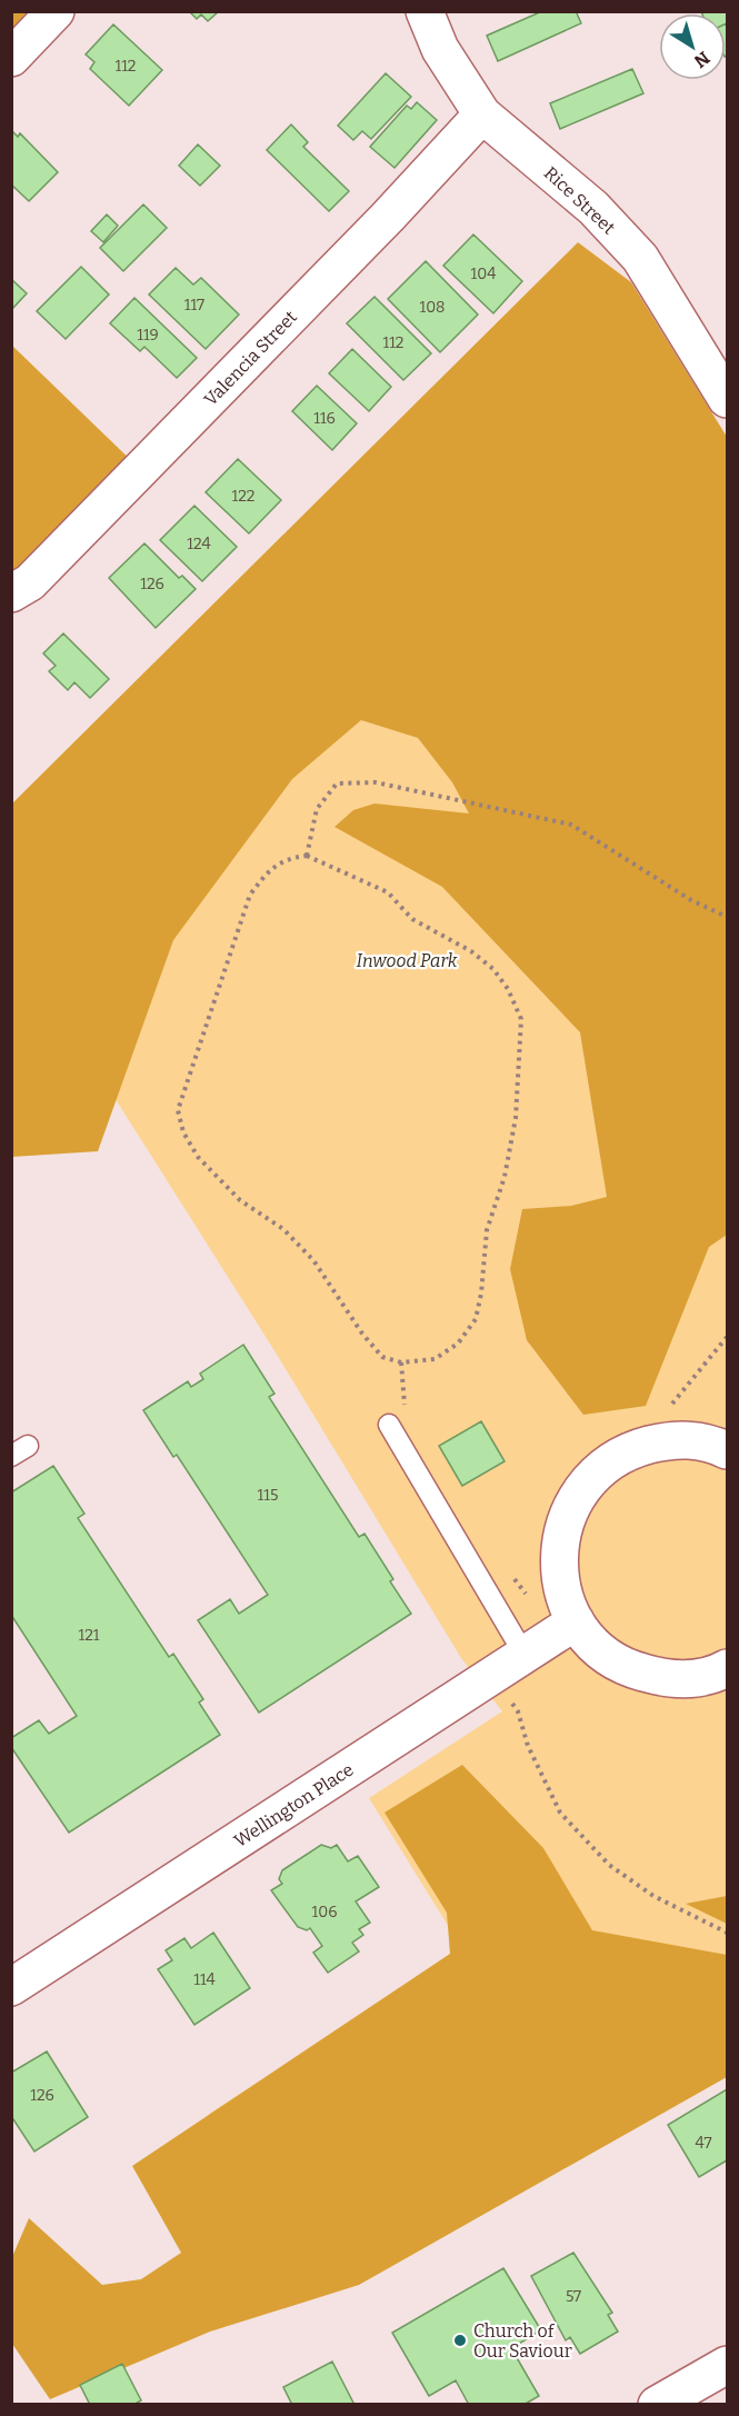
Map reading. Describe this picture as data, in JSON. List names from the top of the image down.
{
  "streets": {
    "street": ["Rice Street", "Valencia Street", "Wellington Place"]
  },
  "crossings": [
    ["Rice Street", "Valencia Street"]
  ],
  "parks": ["Inwood Park"],
  "places": ["Church of Our Saviour"],
  "house_numbers": [
    "112",
    "104",
    "117",
    "108",
    "119",
    "112",
    "116",
    "122",
    "124",
    "126",
    "115",
    "121",
    "106",
    "114",
    "126",
    "47",
    "57"
  ],
  "north": "bottom right"
}
